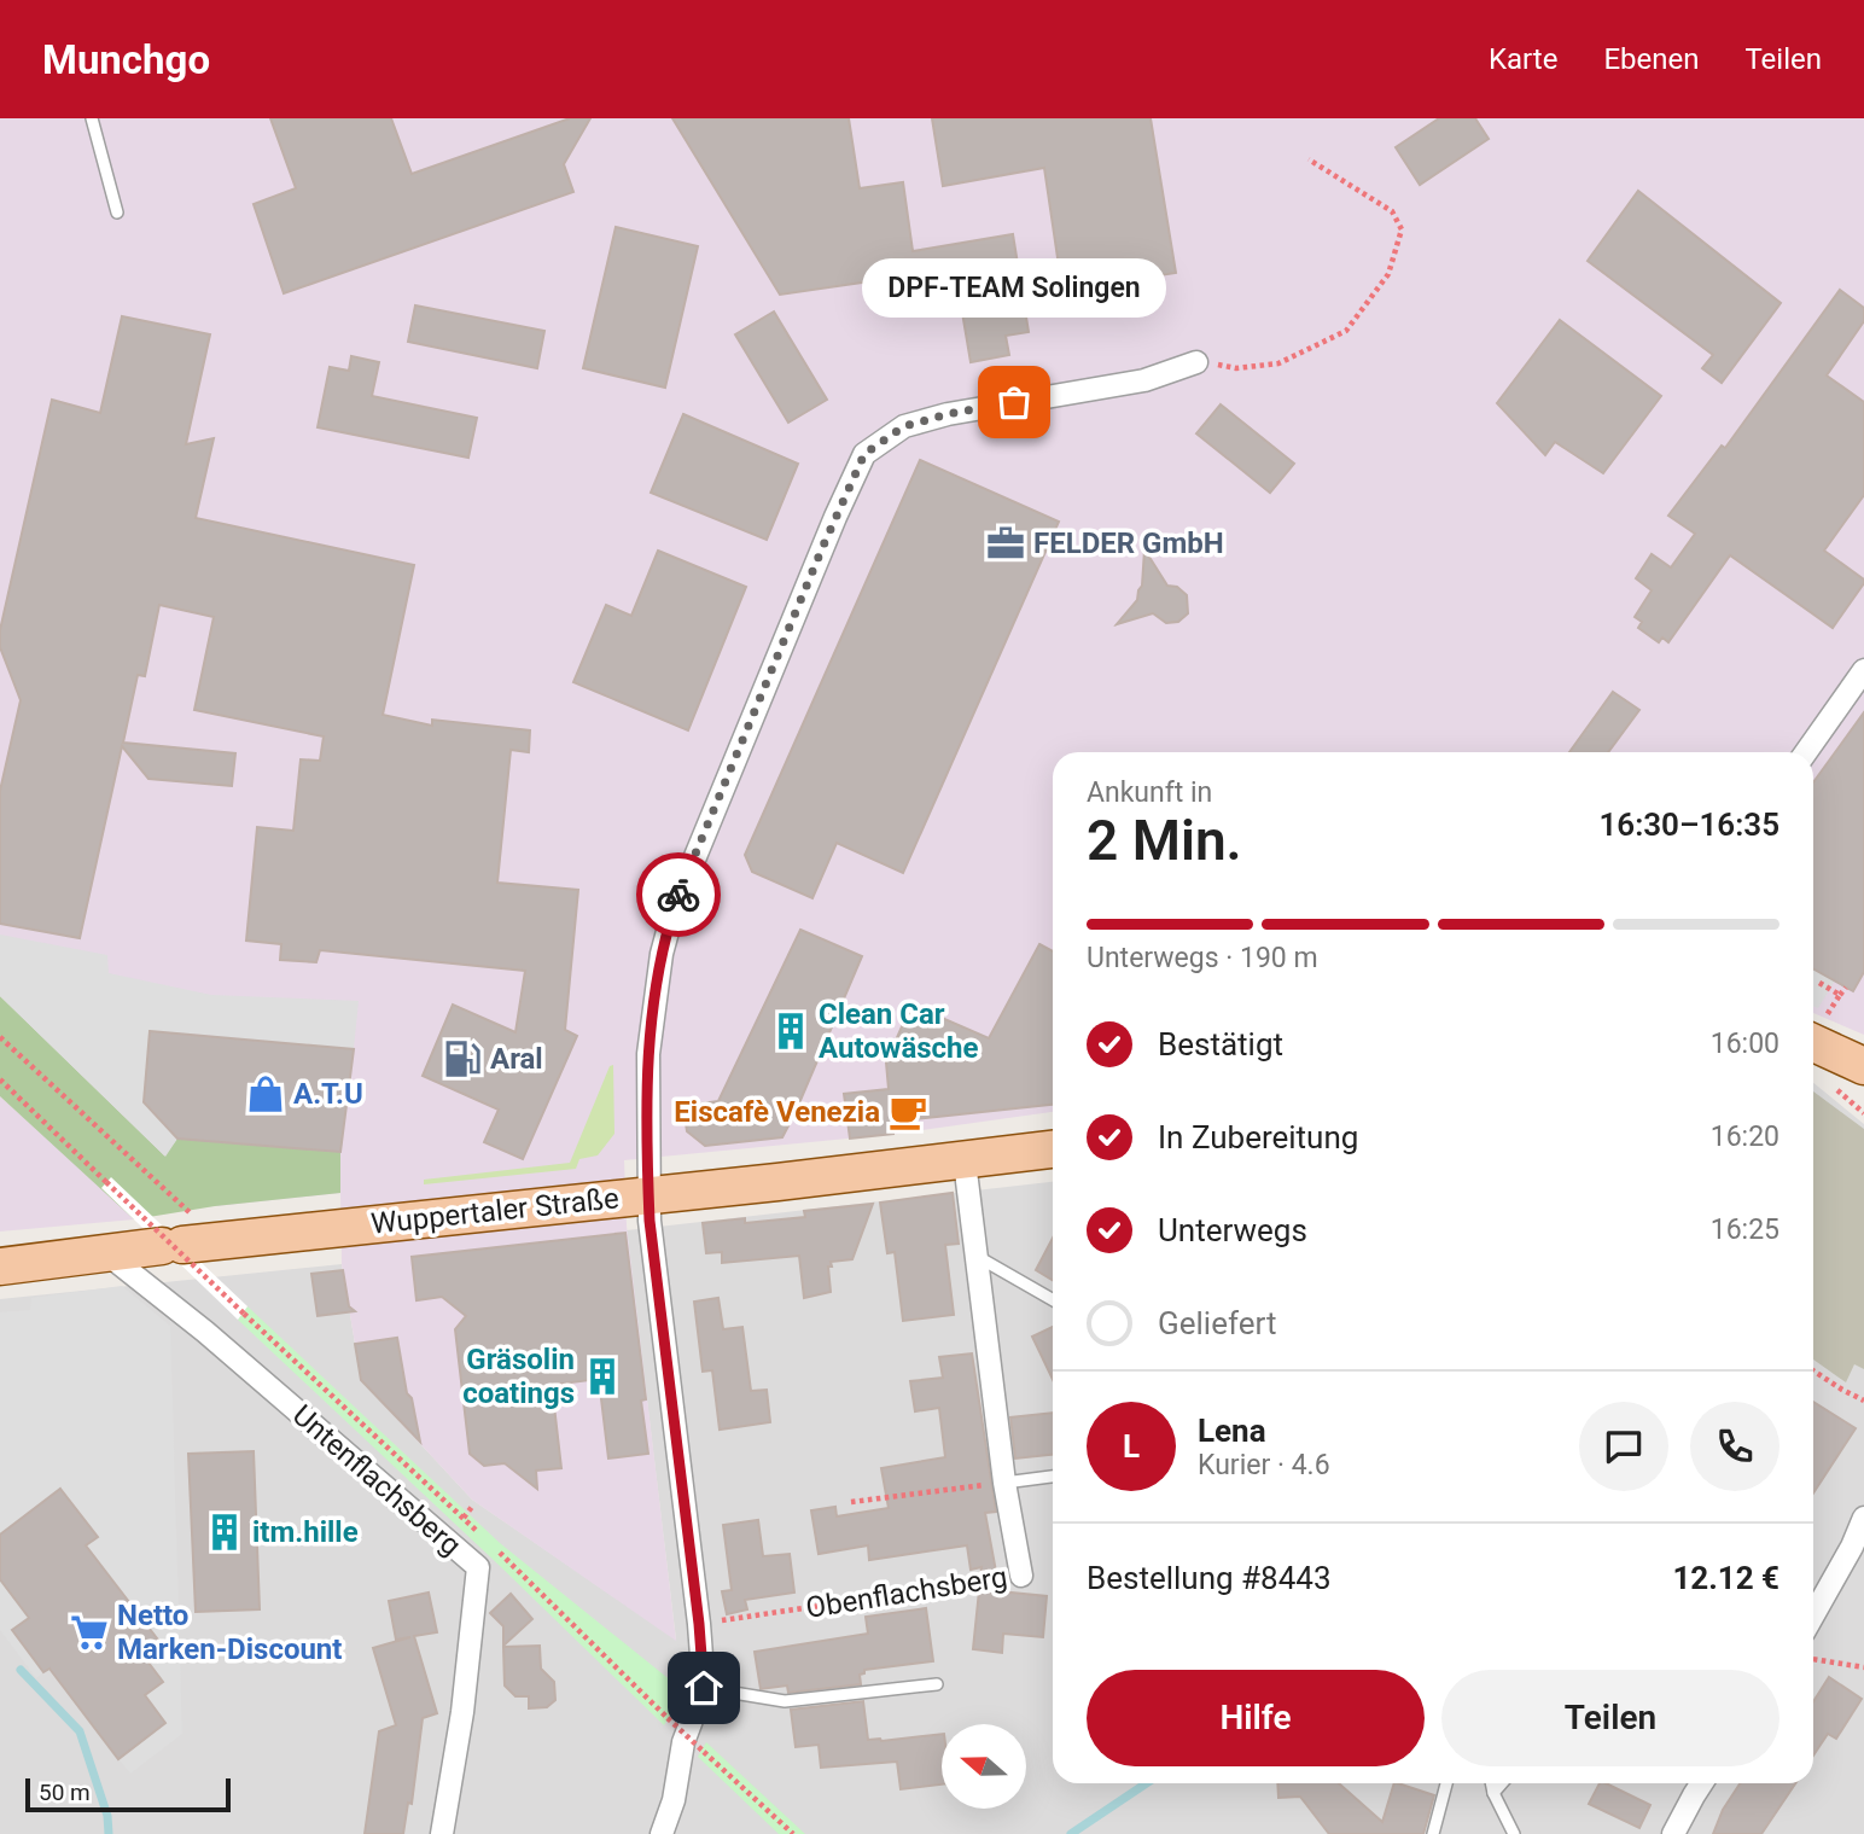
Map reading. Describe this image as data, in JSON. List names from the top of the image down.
{
  "streets": {
    "main road": ["Wuppertaler Straße"],
    "street": ["Untenflachsberg", "Obenflachsberg"]
  },
  "crossings": [
    ["Wuppertaler Straße", "Untenflachsberg"],
    ["Wuppertaler Straße", "Obenflachsberg"]
  ],
  "places": {
    "other": ["DPF-TEAM Solingen"],
    "office": ["FELDER GmbH"],
    "building": ["Clean Car Autowäsche", "Gräsolin coatings", "itm.hille"],
    "fuel station": ["Aral"],
    "shop": ["A.T.U"],
    "cafe": ["Eiscafè Venezia"],
    "supermarket": ["Netto Marken-Discount"]
  },
  "scale_bar": "50 m",
  "north": "left",
  "page": {
    "header": "Munchgo",
    "nav": ["Karte", "Ebenen", "Teilen"],
    "bubble": "DPF-TEAM Solingen",
    "heading": ["2 Min.", "Ankunft in", "16:30–16:35"],
    "panel": [
      "Lena",
      "Kurier · 4.6",
      "Bestellung #8443",
      "12.12 €"
    ],
    "bar": "Unterwegs · 190 m",
    "list": [
      ["Bestätigt", "16:00"],
      ["In Zubereitung", "16:20"],
      ["Unterwegs", "16:25"],
      "Geliefert"
    ],
    "round": "L",
    "buttons": ["Hilfe", "Teilen"],
    "scale": "50 m"
  }
}
